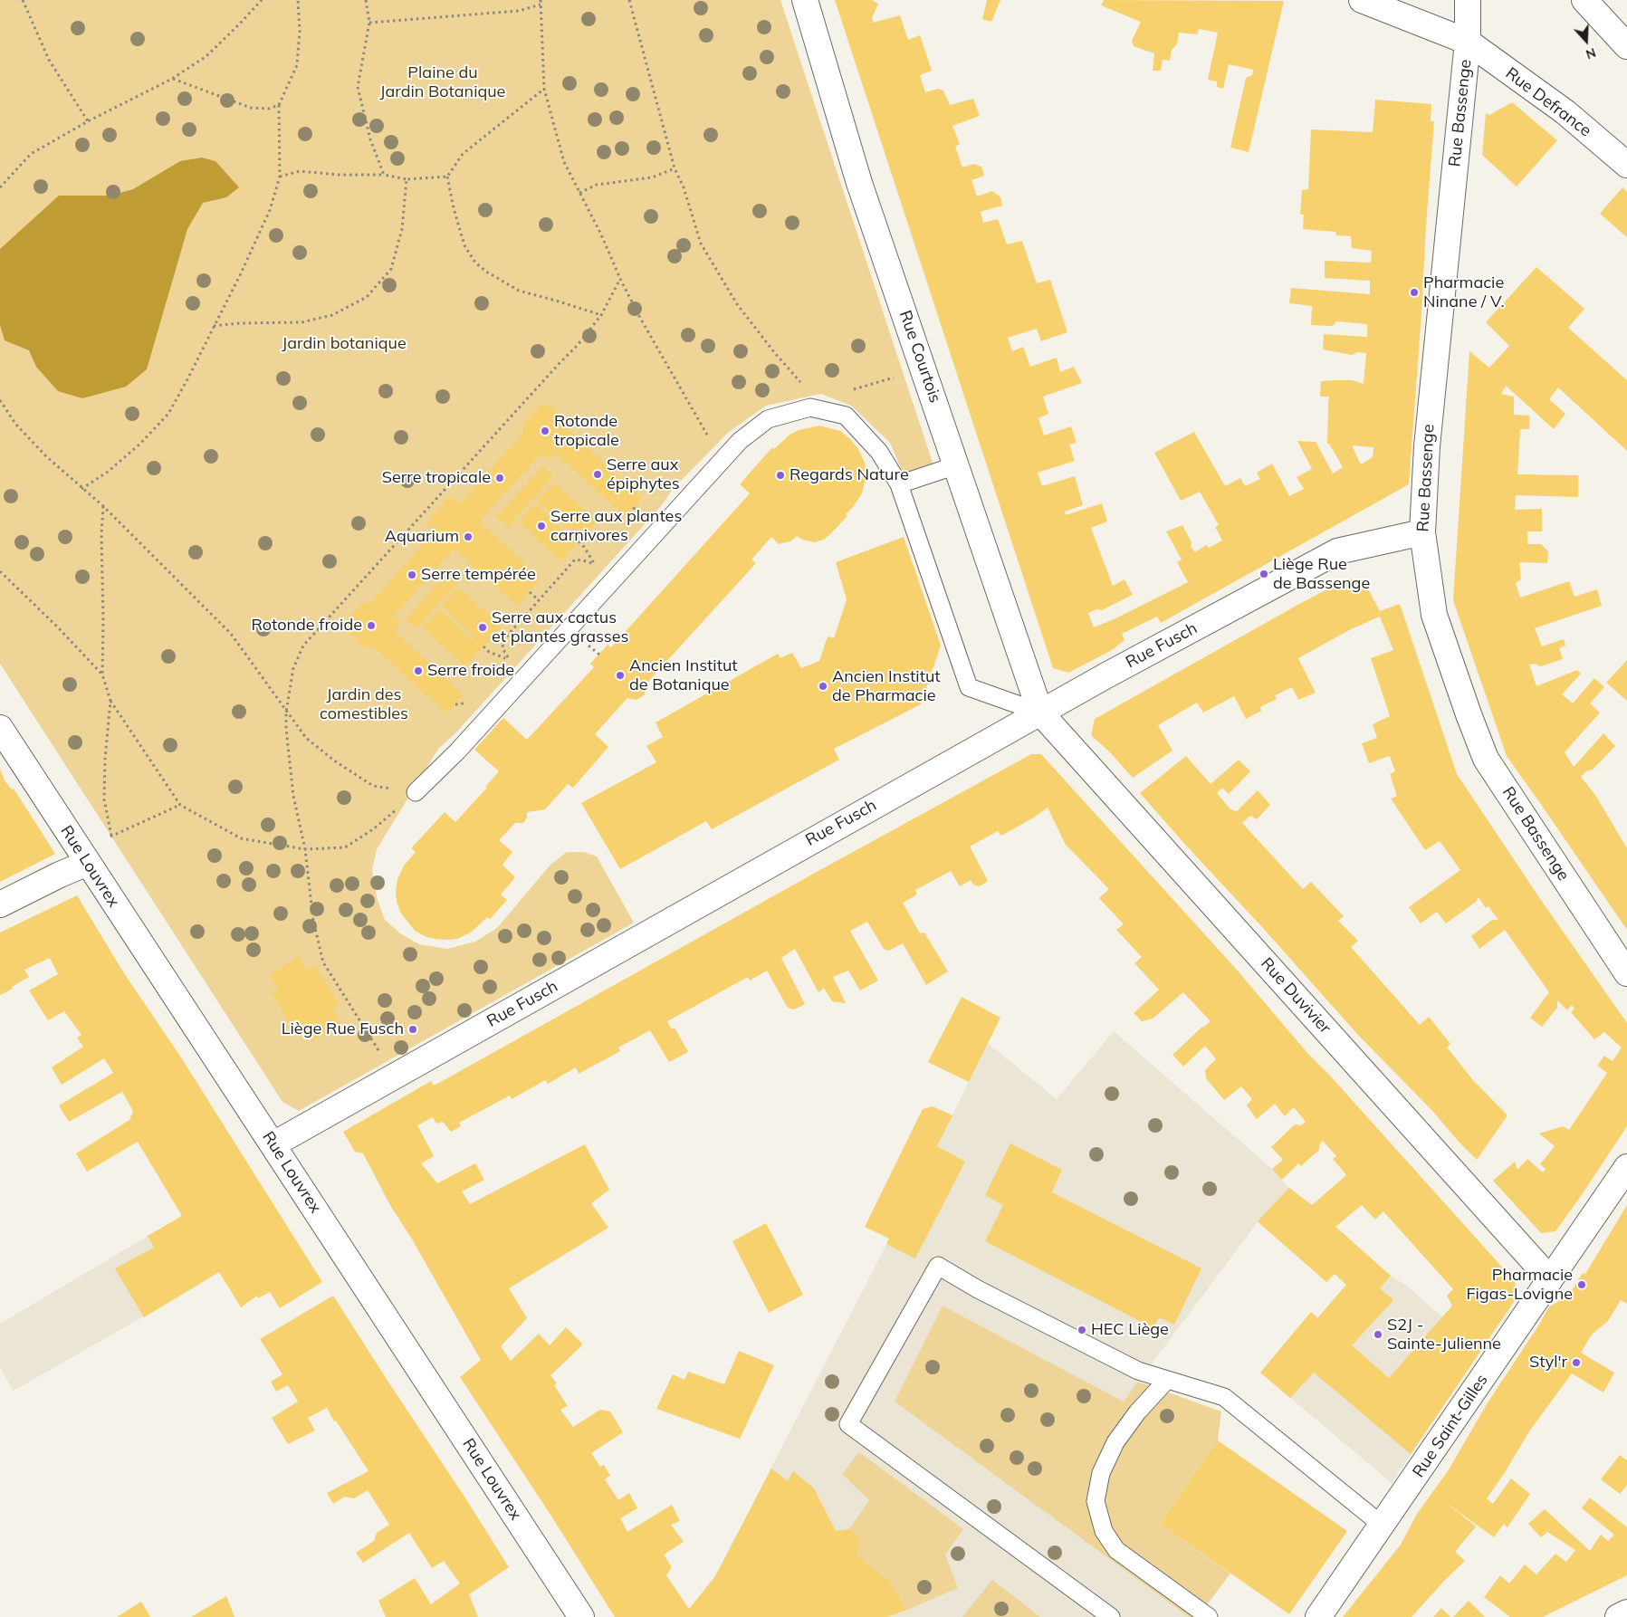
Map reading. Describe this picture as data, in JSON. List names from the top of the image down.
{
  "streets": {
    "main road": [
      "Rue Defrance",
      "Rue Bassenge",
      "Rue Courtois",
      "Rue Fusch",
      "Rue Louvrex",
      "Rue Duvivier",
      "Rue Saint-Gilles"
    ]
  },
  "crossings": [
    ["Rue Defrance", "Rue Bassenge"],
    ["Rue Bassenge", "Rue Fusch"],
    ["Rue Courtois", "Rue Fusch"],
    ["Rue Courtois", "Rue Duvivier"],
    ["Rue Fusch", "Rue Louvrex"],
    ["Rue Fusch", "Rue Duvivier"],
    ["Rue Duvivier", "Rue Saint-Gilles"]
  ],
  "parks": ["Plaine du Jardin Botanique", "Jardin botanique", "Jardin des comestibles"],
  "places": [
    "Pharmacie Ninane / V.",
    "Rotonde tropicale",
    "Serre aux épiphytes",
    "Regards Nature",
    "Serre tropicale",
    "Serre aux plantes carnivores",
    "Aquarium",
    "Liège Rue de Bassenge",
    "Serre tempérée",
    "Rotonde froide",
    "Serre aux cactus et plantes grasses",
    "Serre froide",
    "Ancien Institut de Botanique",
    "Ancien Institut de Pharmacie",
    "Liège Rue Fusch",
    "Pharmacie Figas-Lovigne",
    "HEC Liège",
    "S2J - Sainte-Julienne",
    "Styl'r"
  ],
  "north": "bottom"
}
